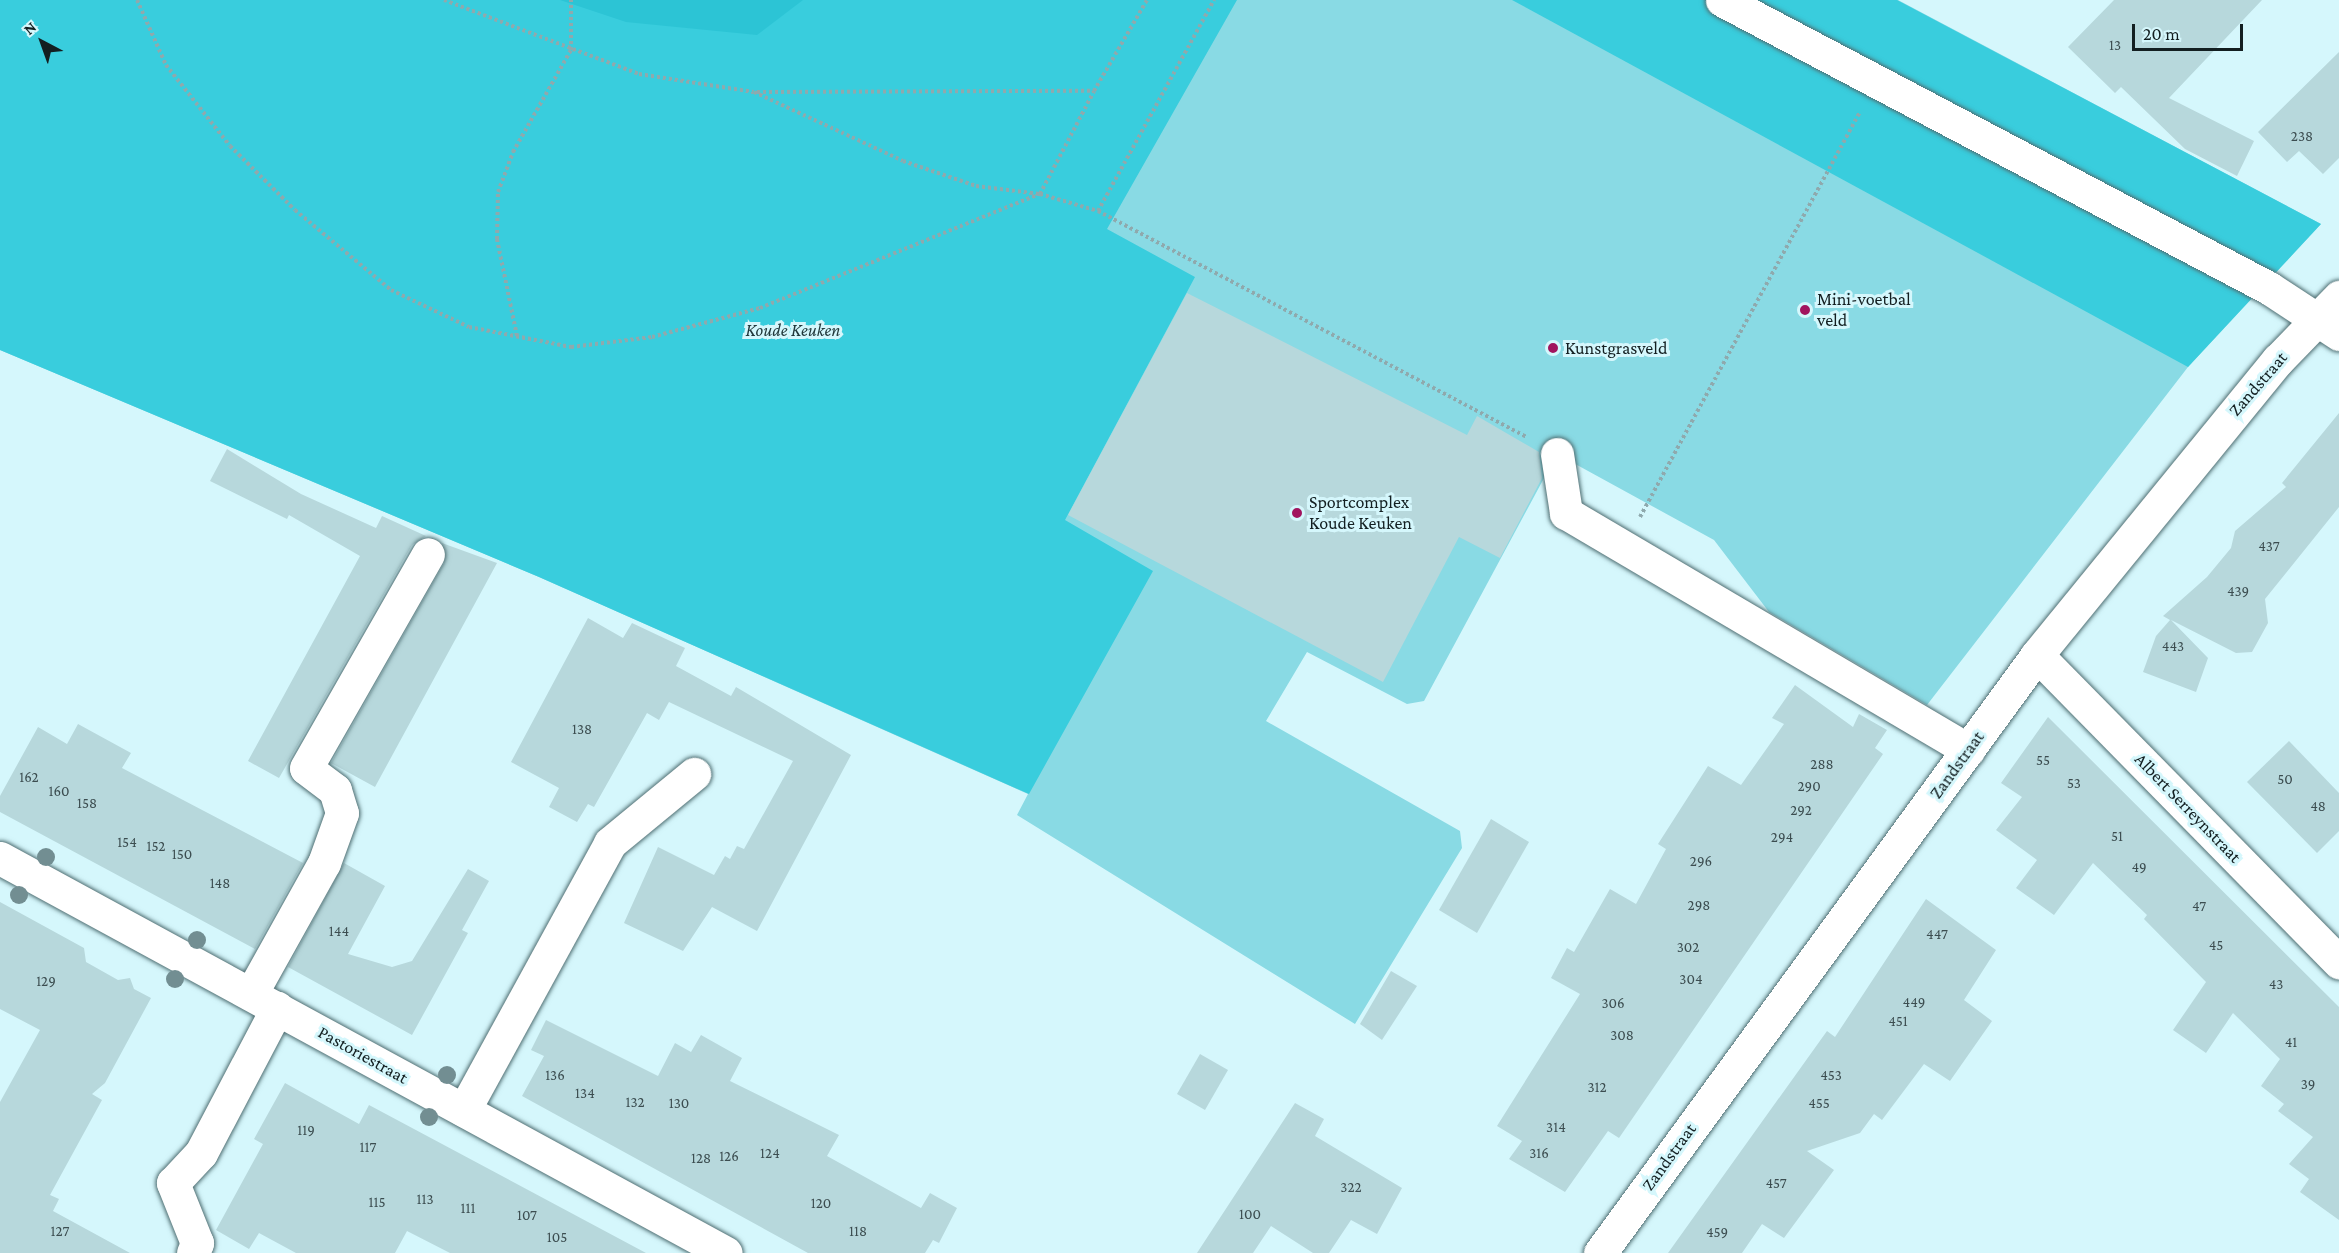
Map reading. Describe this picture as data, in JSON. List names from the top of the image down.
{
  "streets": {
    "street": ["Zandstraat", "Albert Serreynstraat", "Pastoriestraat"]
  },
  "crossings": [
    ["Zandstraat", "Albert Serreynstraat"]
  ],
  "parks": ["Koude Keuken"],
  "places": ["Mini-voetbal veld", "Kunstgrasveld", "Sportcomplex Koude Keuken"],
  "house_numbers": [
    "13",
    "238",
    "437",
    "439",
    "443",
    "138",
    "55",
    "288",
    "162",
    "50",
    "53",
    "290",
    "160",
    "158",
    "48",
    "292",
    "51",
    "294",
    "154",
    "152",
    "150",
    "296",
    "49",
    "148",
    "298",
    "47",
    "144",
    "447",
    "45",
    "302",
    "304",
    "129",
    "43",
    "449",
    "306",
    "451",
    "308",
    "41",
    "136",
    "453",
    "39",
    "312",
    "134",
    "132",
    "130",
    "455",
    "314",
    "119",
    "117",
    "124",
    "316",
    "126",
    "128",
    "457",
    "322",
    "113",
    "115",
    "120",
    "111",
    "100",
    "107",
    "127",
    "118",
    "459",
    "105"
  ],
  "scale_bar": "20 m",
  "north": "top left"
}
